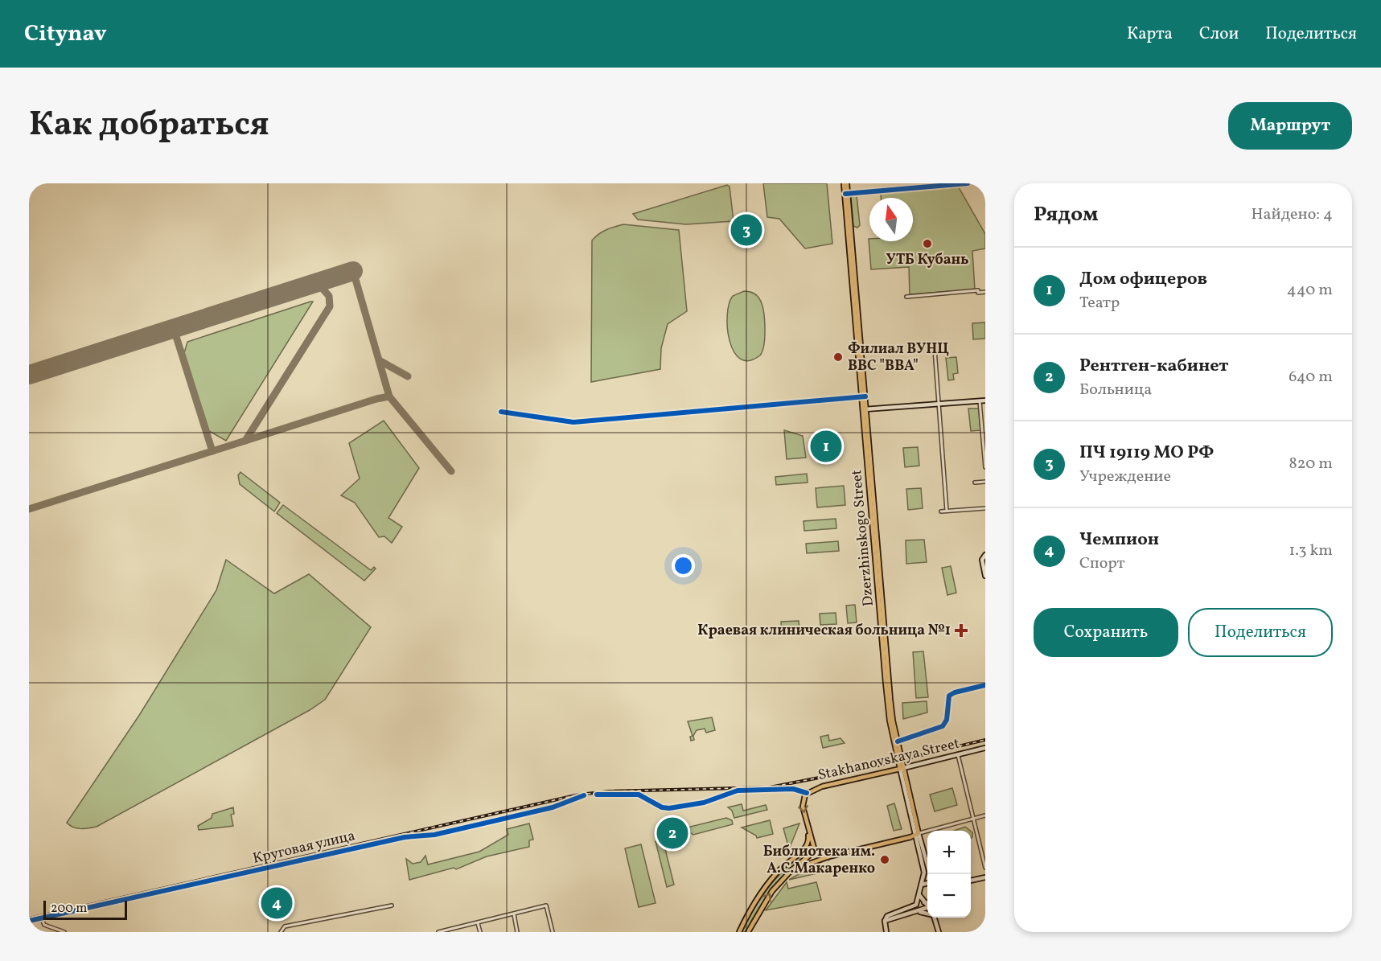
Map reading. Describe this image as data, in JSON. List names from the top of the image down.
{
  "streets": {
    "main road": ["Dzerzhinskogo Street", "Stakhanovskaya Street"],
    "street": ["Круговая улица"]
  },
  "crossings": [
    ["Dzerzhinskogo Street", "Stakhanovskaya Street"]
  ],
  "places": {
    "other": ["УТБ Кубань", "Филиал ВУНЦ ВВС \"ВВА\"", "Библиотека им. А.С.Макаренко"],
    "health": ["Краевая клиническая больница №1"]
  },
  "scale_bar": "200 m",
  "north": "top",
  "page": {
    "header": "Citynav",
    "nav": ["Карта", "Слои", "Поделиться"],
    "title": "Как добраться",
    "buttons": [
      "Маршрут",
      ["Сохранить", "Поделиться"]
    ],
    "heading": ["Рядом", "Найдено: 4"],
    "pins": [
      "3",
      "1",
      "2",
      "4"
    ],
    "list": [
      {
        "mark": "1",
        "name": "Дом офицеров",
        "note": "Театр",
        "value": "440 m"
      },
      {
        "mark": "2",
        "name": "Рентген-кабинет",
        "note": "Больница",
        "value": "640 m"
      },
      {
        "mark": "3",
        "name": "ПЧ 19119 МО РФ",
        "note": "Учреждение",
        "value": "820 m"
      },
      {
        "mark": "4",
        "name": "Чемпион",
        "note": "Спорт",
        "value": "1.3 km"
      }
    ],
    "map_buttons": ["+", "−"],
    "scale": "200 m"
  }
}
